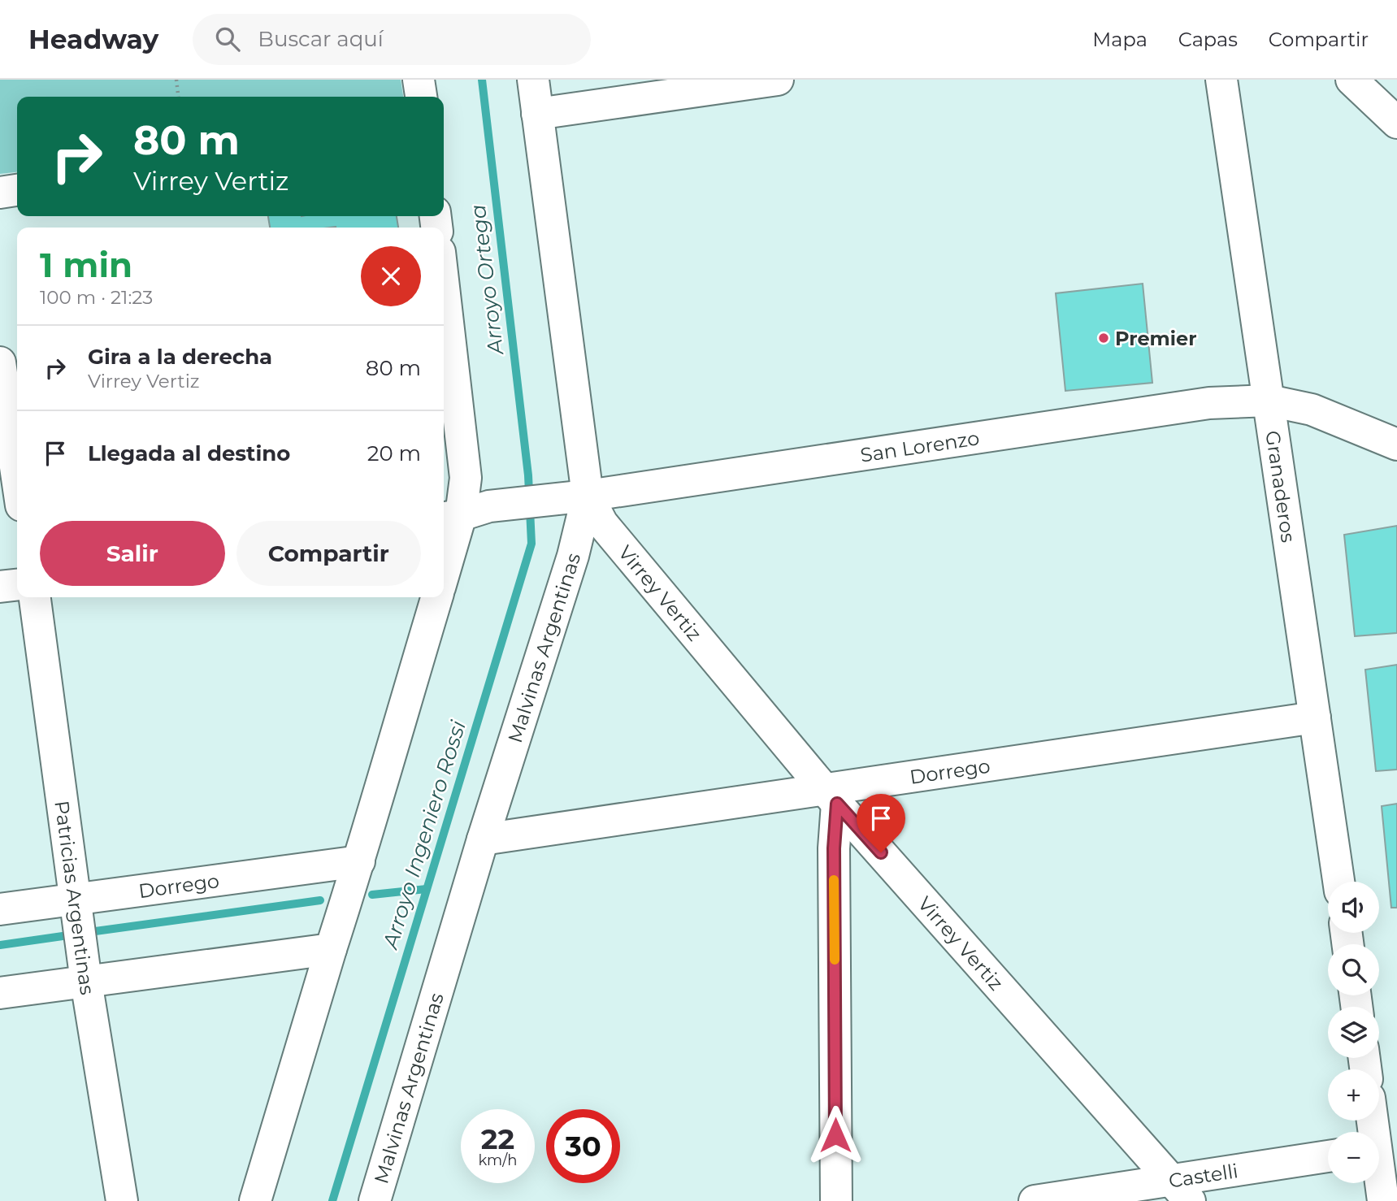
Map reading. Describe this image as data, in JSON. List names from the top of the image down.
{
  "streets": {
    "street": [
      "San Lorenzo",
      "Granaderos",
      "Virrey Vertiz",
      "Malvinas Argentinas",
      "Dorrego",
      "Patricias Argentinas",
      "Castelli"
    ]
  },
  "crossings": [
    ["San Lorenzo", "Granaderos"],
    ["San Lorenzo", "Virrey Vertiz"],
    ["San Lorenzo", "Malvinas Argentinas"],
    ["Granaderos", "Dorrego"],
    ["Virrey Vertiz", "Malvinas Argentinas"],
    ["Virrey Vertiz", "Dorrego"],
    ["Virrey Vertiz", "Castelli"],
    ["Malvinas Argentinas", "Dorrego"],
    ["Dorrego", "Patricias Argentinas"]
  ],
  "water": ["Arroyo Ortega", "Arroyo Ingeniero Rossi"],
  "places": ["Premier"],
  "page": {
    "header": "Headway",
    "search": "Buscar aquí",
    "nav": ["Mapa", "Capas", "Compartir"],
    "turn": ["80 m", "Virrey Vertiz"],
    "heading": ["1 min", "100 m · 21:23"],
    "list": [
      {
        "name": "Gira a la derecha",
        "note": "Virrey Vertiz",
        "value": "80 m"
      },
      {
        "name": "Llegada al destino",
        "value": "20 m"
      }
    ],
    "buttons": ["Salir", "Compartir"],
    "map_buttons": ["+", "−"],
    "speed": "22 km/h",
    "limit": "30"
  }
}
